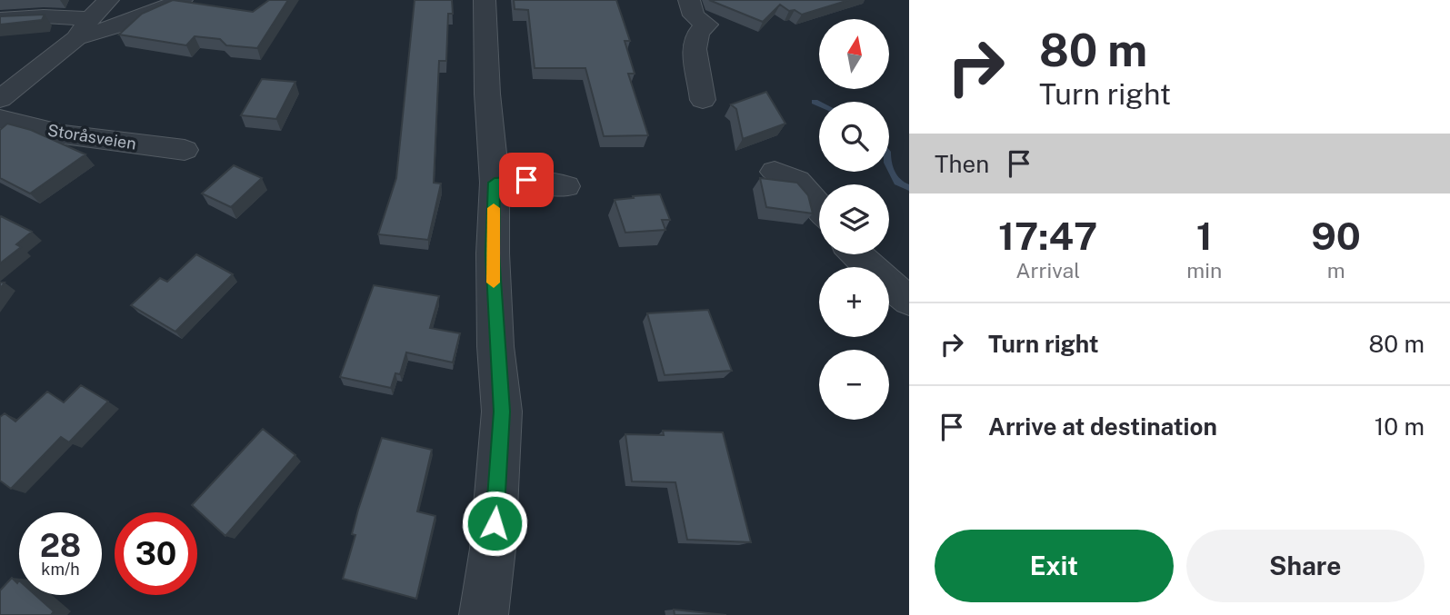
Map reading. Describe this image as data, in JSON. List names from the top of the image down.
{
  "streets": {
    "street": ["Storåsveien"]
  },
  "north": "top",
  "page": {
    "turn": ["80 m", "Turn right"],
    "map_buttons": ["+", "−"],
    "then": "Then",
    "eta": [
      "17:47",
      "Arrival",
      "1",
      "min",
      "90",
      "m"
    ],
    "list": [
      {
        "name": "Turn right",
        "value": "80 m"
      },
      {
        "name": "Arrive at destination",
        "value": "10 m"
      }
    ],
    "speed": "28 km/h",
    "limit": "30",
    "buttons": ["Exit", "Share"]
  }
}
